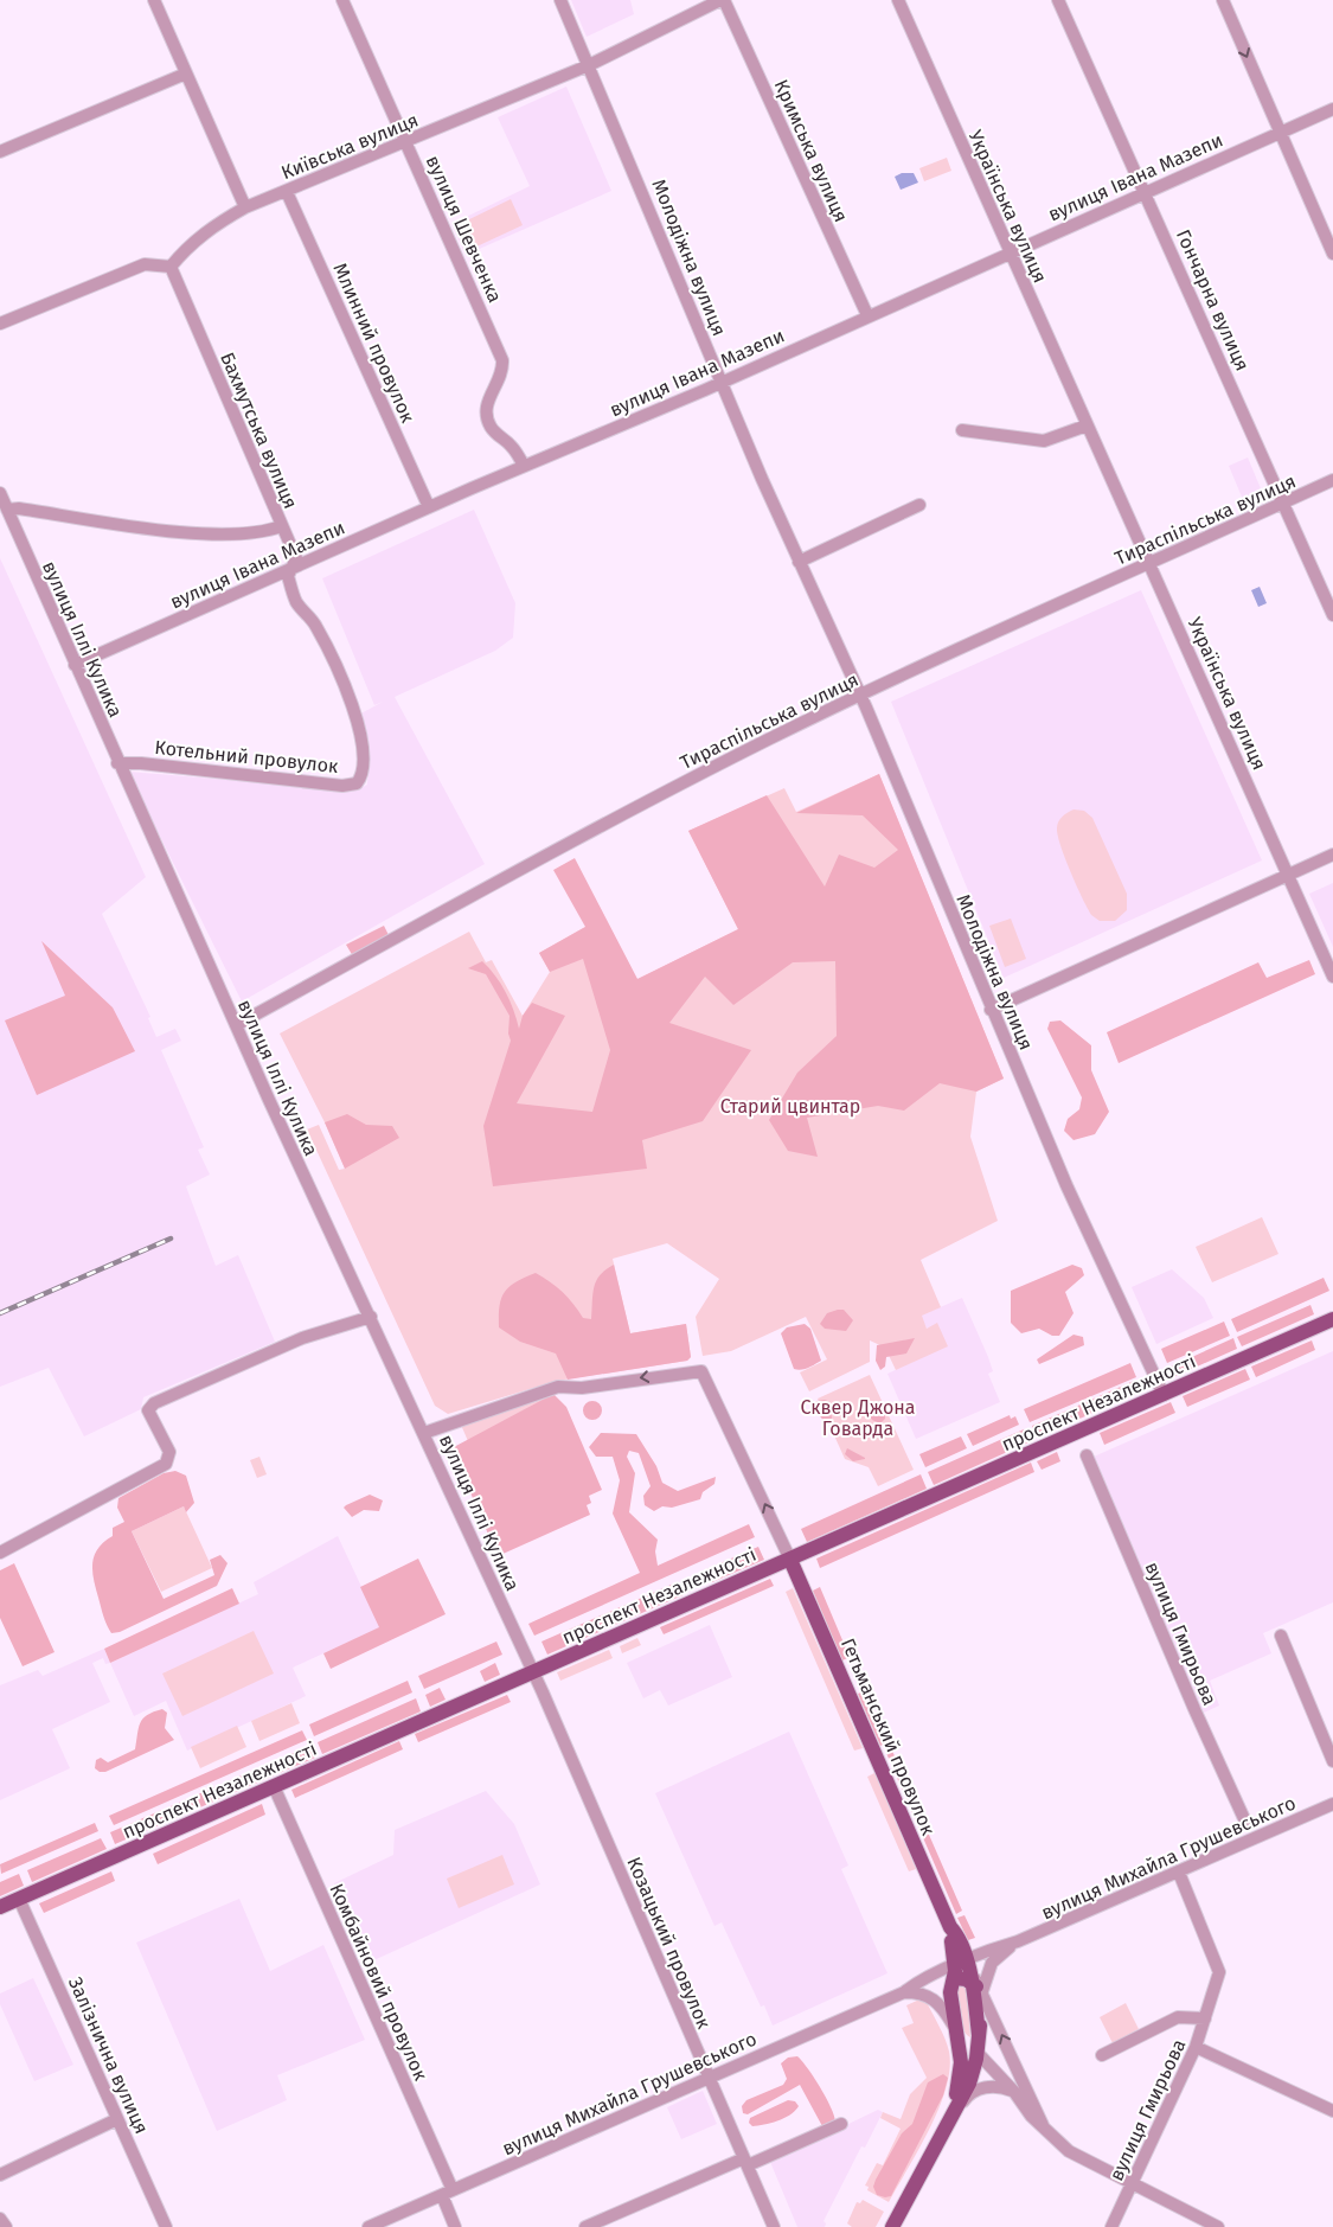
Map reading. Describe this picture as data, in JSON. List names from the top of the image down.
{
  "streets": {
    "main road": ["проспект Незалежності", "Гетьманський провулок"],
    "street": [
      "Київська вулиця",
      "Кримська вулиця",
      "вулиця Івана Мазепи",
      "Українська вулиця",
      "вулиця Шевченка",
      "Молодіжна вулиця",
      "Гончарна вулиця",
      "Млинний провулок",
      "Бахмутська вулиця",
      "Тираспільська вулиця",
      "вулиця Іллі Кулика",
      "Котельний провулок",
      "вулиця Гмирьова",
      "вулиця Михайла Грушевського",
      "Козацький провулок",
      "Комбайновий провулок",
      "Залізнична вулиця"
    ]
  },
  "crossings": [
    ["Київська вулиця", "Кримська вулиця"],
    ["Київська вулиця", "вулиця Шевченка"],
    ["Київська вулиця", "Молодіжна вулиця"],
    ["Київська вулиця", "Млинний провулок"],
    ["Київська вулиця", "Бахмутська вулиця"],
    ["Кримська вулиця", "вулиця Івана Мазепи"],
    ["вулиця Івана Мазепи", "Українська вулиця"],
    ["вулиця Івана Мазепи", "вулиця Шевченка"],
    ["вулиця Івана Мазепи", "Молодіжна вулиця"],
    ["вулиця Івана Мазепи", "Гончарна вулиця"],
    ["вулиця Івана Мазепи", "Млинний провулок"],
    ["вулиця Івана Мазепи", "Бахмутська вулиця"],
    ["вулиця Івана Мазепи", "вулиця Іллі Кулика"],
    ["Українська вулиця", "Тираспільська вулиця"],
    ["Молодіжна вулиця", "Тираспільська вулиця"],
    ["Молодіжна вулиця", "проспект Незалежності"],
    ["Гончарна вулиця", "Тираспільська вулиця"],
    ["Бахмутська вулиця", "Котельний провулок"],
    ["Тираспільська вулиця", "вулиця Іллі Кулика"],
    ["вулиця Іллі Кулика", "Котельний провулок"],
    ["вулиця Іллі Кулика", "проспект Незалежності"],
    ["вулиця Іллі Кулика", "Козацький провулок"],
    ["проспект Незалежності", "Гетьманський провулок"],
    ["проспект Незалежності", "Козацький провулок"],
    ["проспект Незалежності", "Комбайновий провулок"],
    ["проспект Незалежності", "Залізнична вулиця"],
    ["вулиця Гмирьова", "вулиця Михайла Грушевського"],
    ["Гетьманський провулок", "вулиця Михайла Грушевського"],
    ["вулиця Михайла Грушевського", "Козацький провулок"],
    ["вулиця Михайла Грушевського", "Комбайновий провулок"]
  ],
  "parks": ["Старий цвинтар", "Сквер Джона Говарда"]
}
